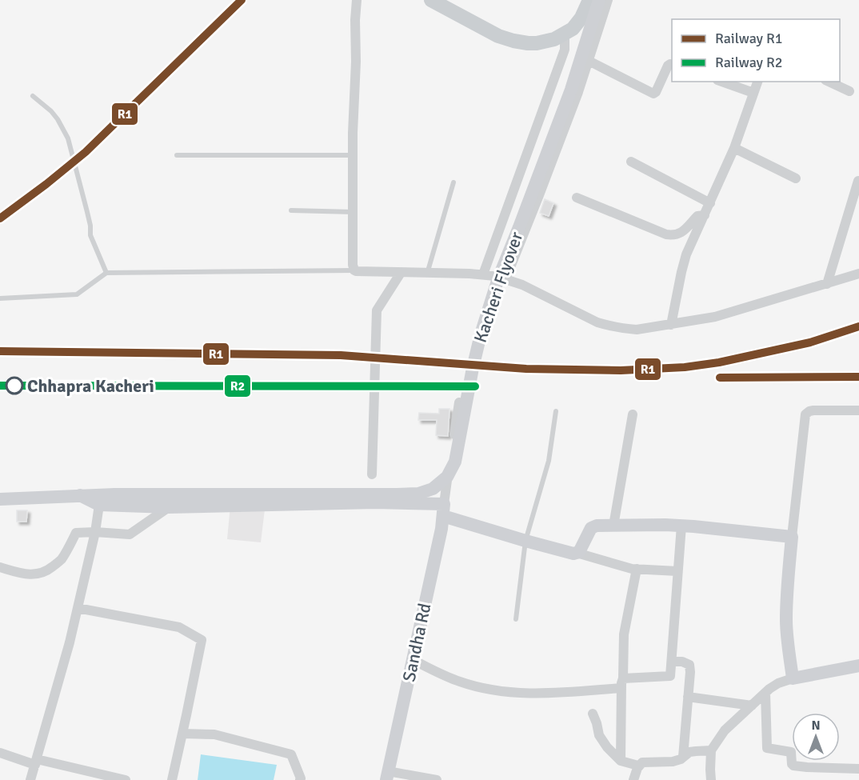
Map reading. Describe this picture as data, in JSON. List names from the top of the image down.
{
  "streets": {
    "street": ["Kacheri Flyover", "Sandha Rd"]
  },
  "places": ["Chhapra Kacheri"],
  "lines": ["rail line R1", "rail line R2"],
  "legend": ["Railway R1", "Railway R2"],
  "north": "top"
}
